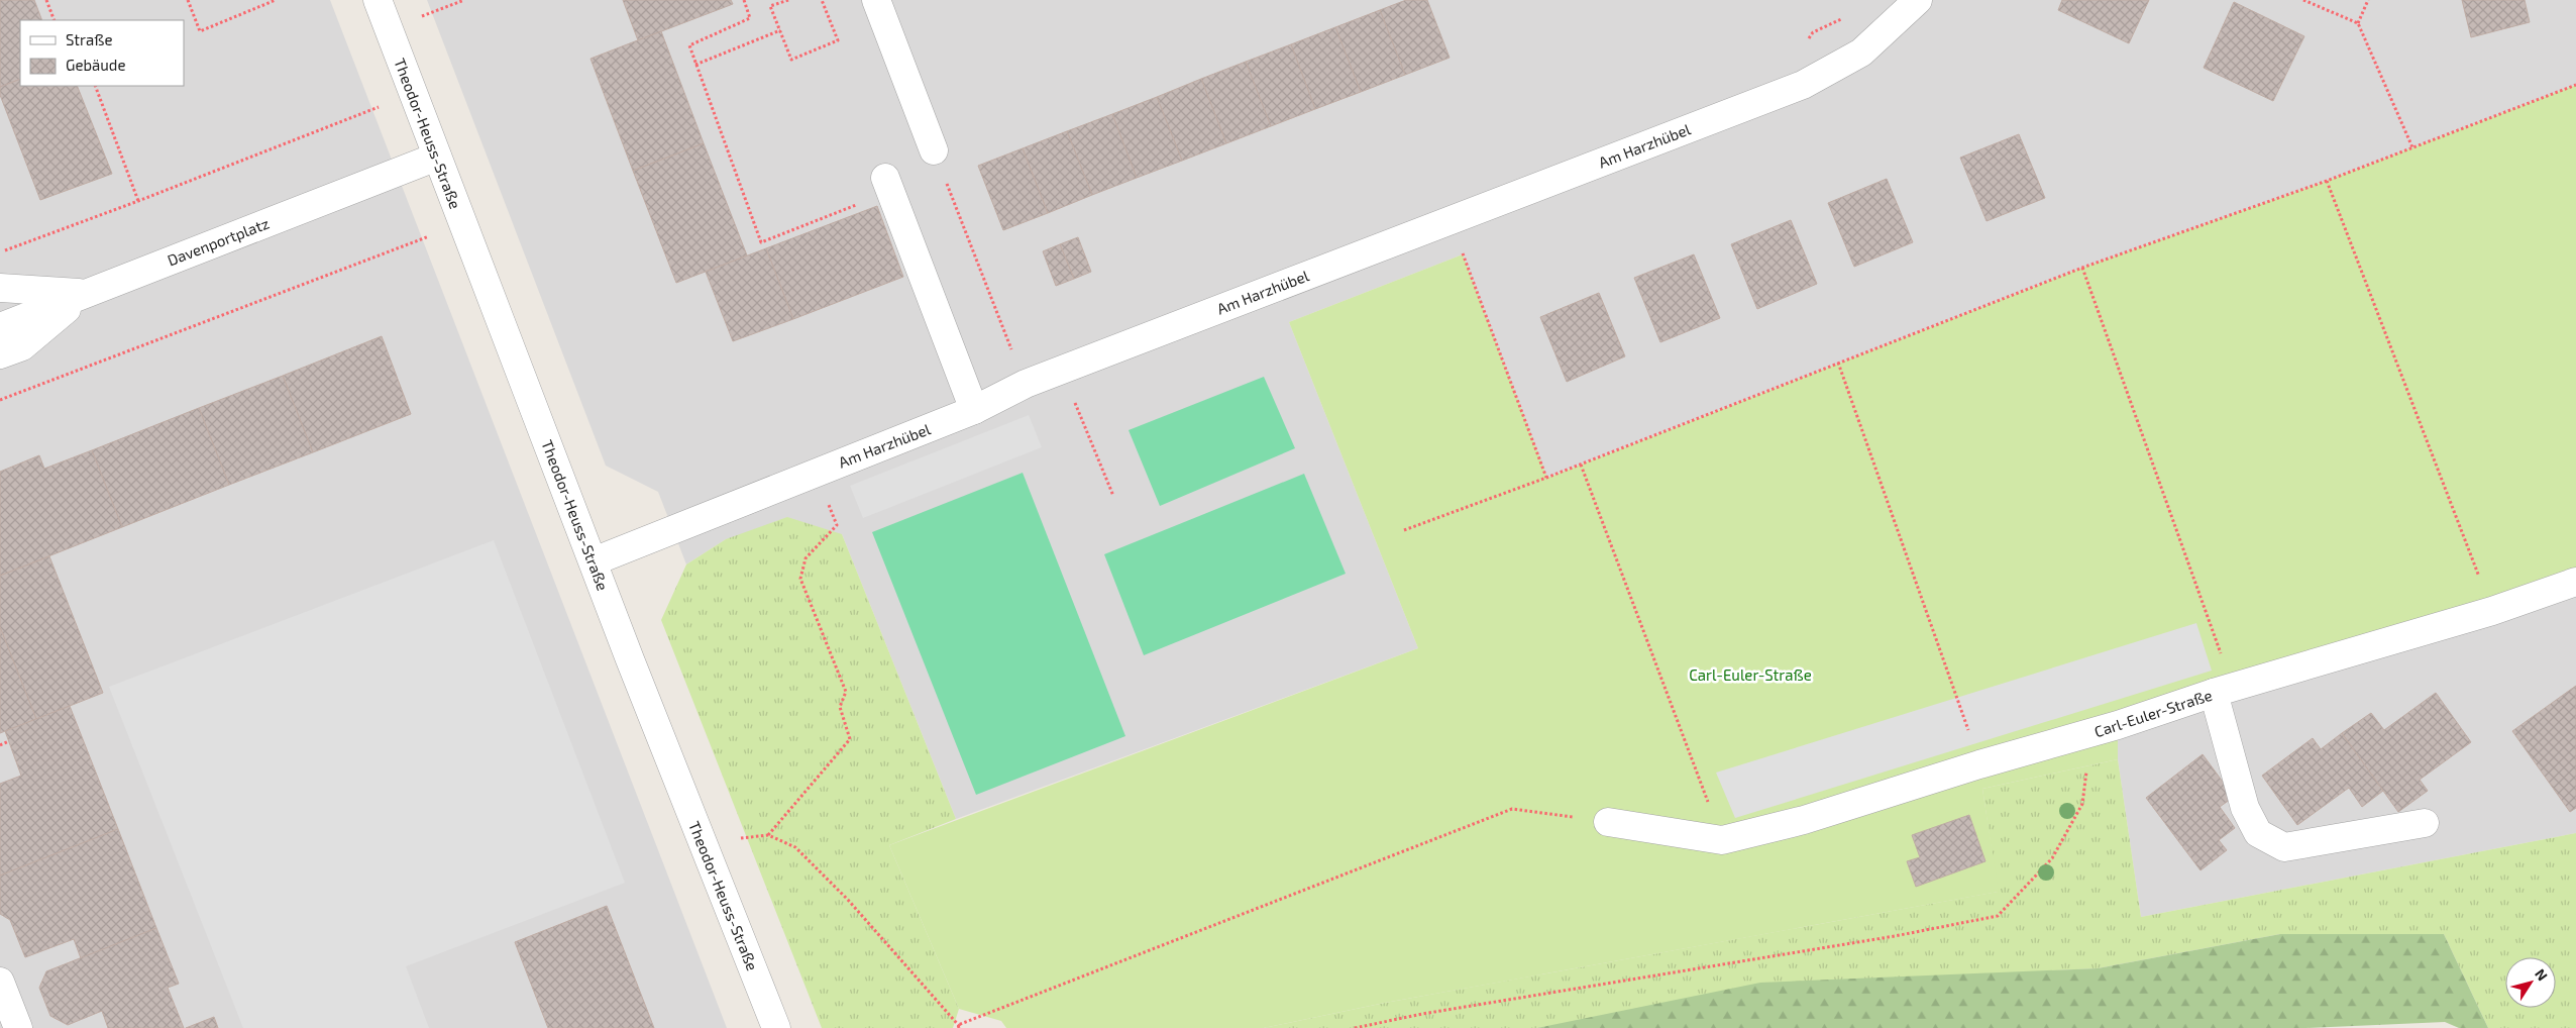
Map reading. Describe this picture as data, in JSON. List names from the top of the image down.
{
  "streets": {
    "street": [
      "Theodor-Heuss-Straße",
      "Am Harzhübel",
      "Davenportplatz",
      "Carl-Euler-Straße"
    ]
  },
  "crossings": [
    ["Theodor-Heuss-Straße", "Am Harzhübel"],
    ["Theodor-Heuss-Straße", "Davenportplatz"]
  ],
  "parks": ["Carl-Euler-Straße"],
  "legend": ["Straße", "Gebäude"],
  "north": "top right"
}
